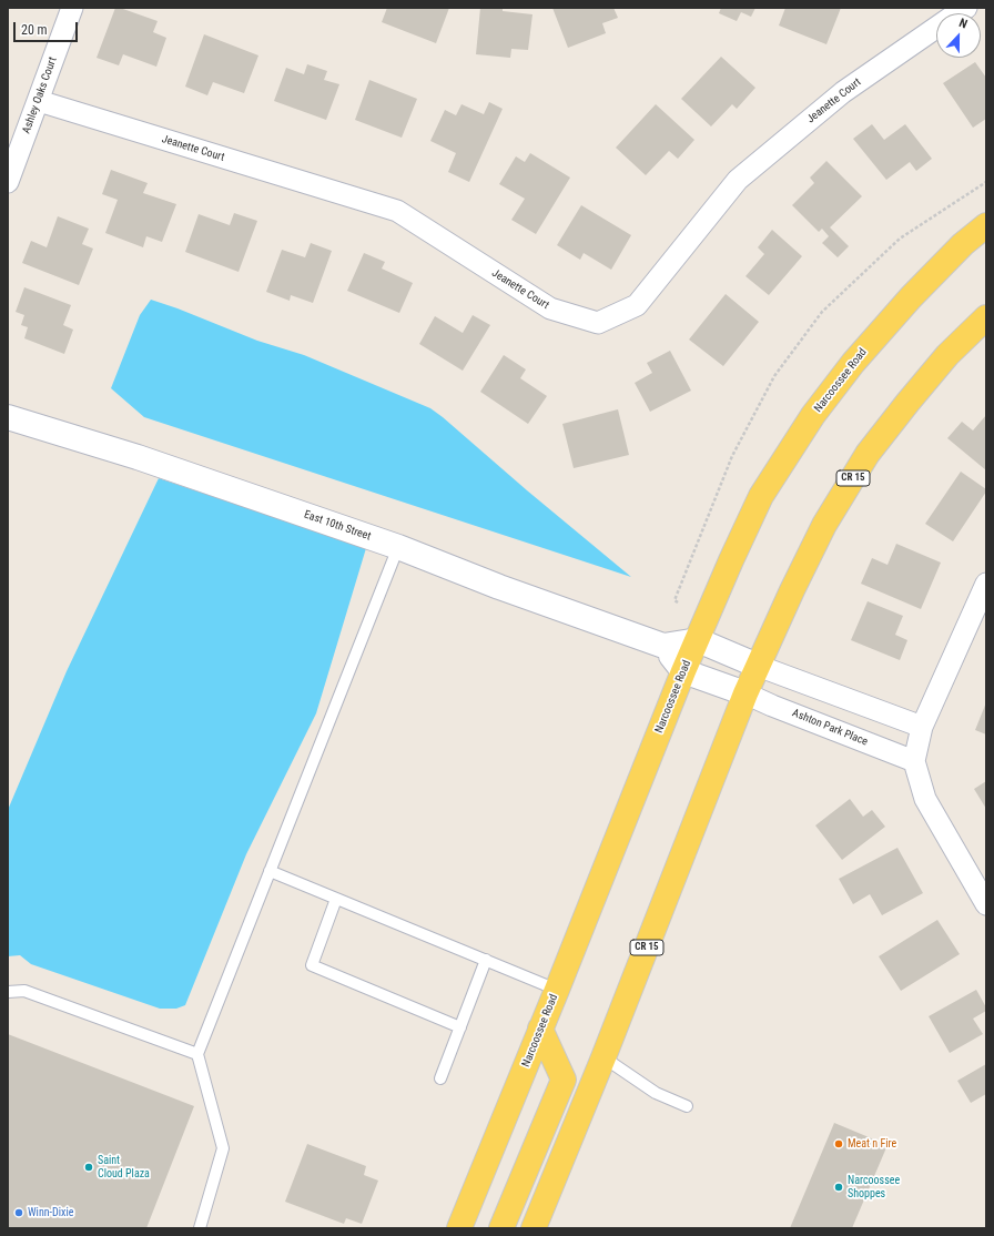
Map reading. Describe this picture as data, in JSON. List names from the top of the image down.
{
  "streets": {
    "main road": ["Narcoossee Road", "CR 15"],
    "street": [
      "Ashley Oaks Court",
      "Jeanette Court",
      "East 10th Street",
      "Ashton Park Place"
    ]
  },
  "crossings": [
    ["Ashley Oaks Court", "Jeanette Court"],
    ["Narcoossee Road", "East 10th Street"],
    ["CR 15", "Ashton Park Place"]
  ],
  "places": [
    "Meat n Fire",
    "Saint Cloud Plaza",
    "Narcoossee Shoppes",
    "Winn-Dixie"
  ],
  "scale_bar": "20 m",
  "north": "top"
}
